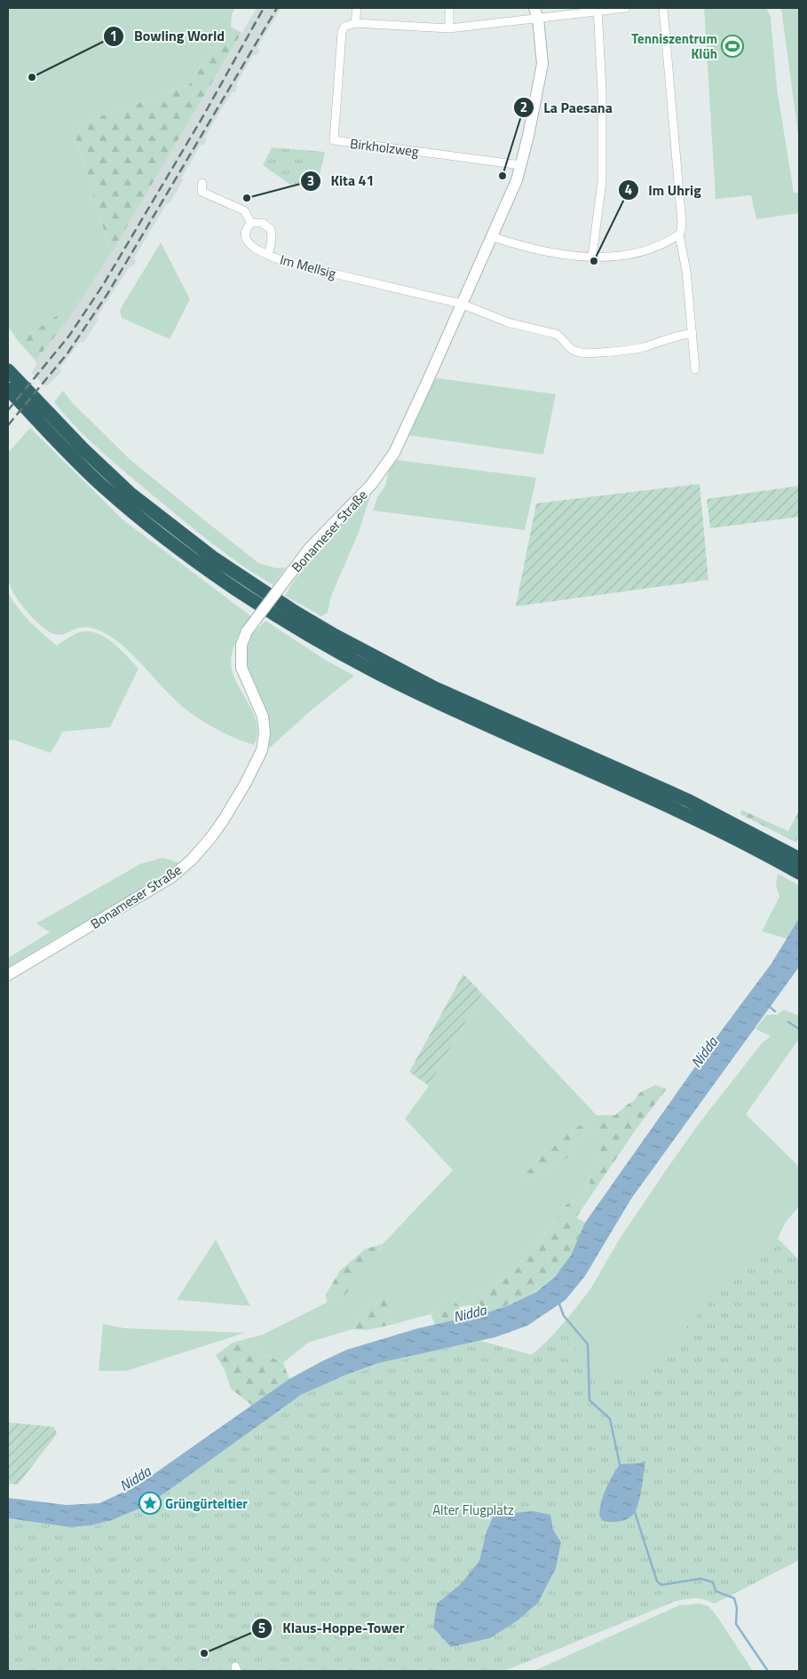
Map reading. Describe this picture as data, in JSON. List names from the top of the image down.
{
  "streets": {
    "street": ["Birkholzweg", "Im Mellsig", "Bonameser Straße"]
  },
  "crossings": [
    ["Birkholzweg", "Bonameser Straße"],
    ["Im Mellsig", "Bonameser Straße"]
  ],
  "water": ["Nidda"],
  "parks": ["Alter Flugplatz"],
  "places": {
    "sports": ["Tenniszentrum Klüh"],
    "other": [
      "Bowling World",
      "La Paesana",
      "Kita 41",
      "Im Uhrig",
      "Klaus-Hoppe-Tower"
    ],
    "place": ["Grüngürteltier"]
  }
}
